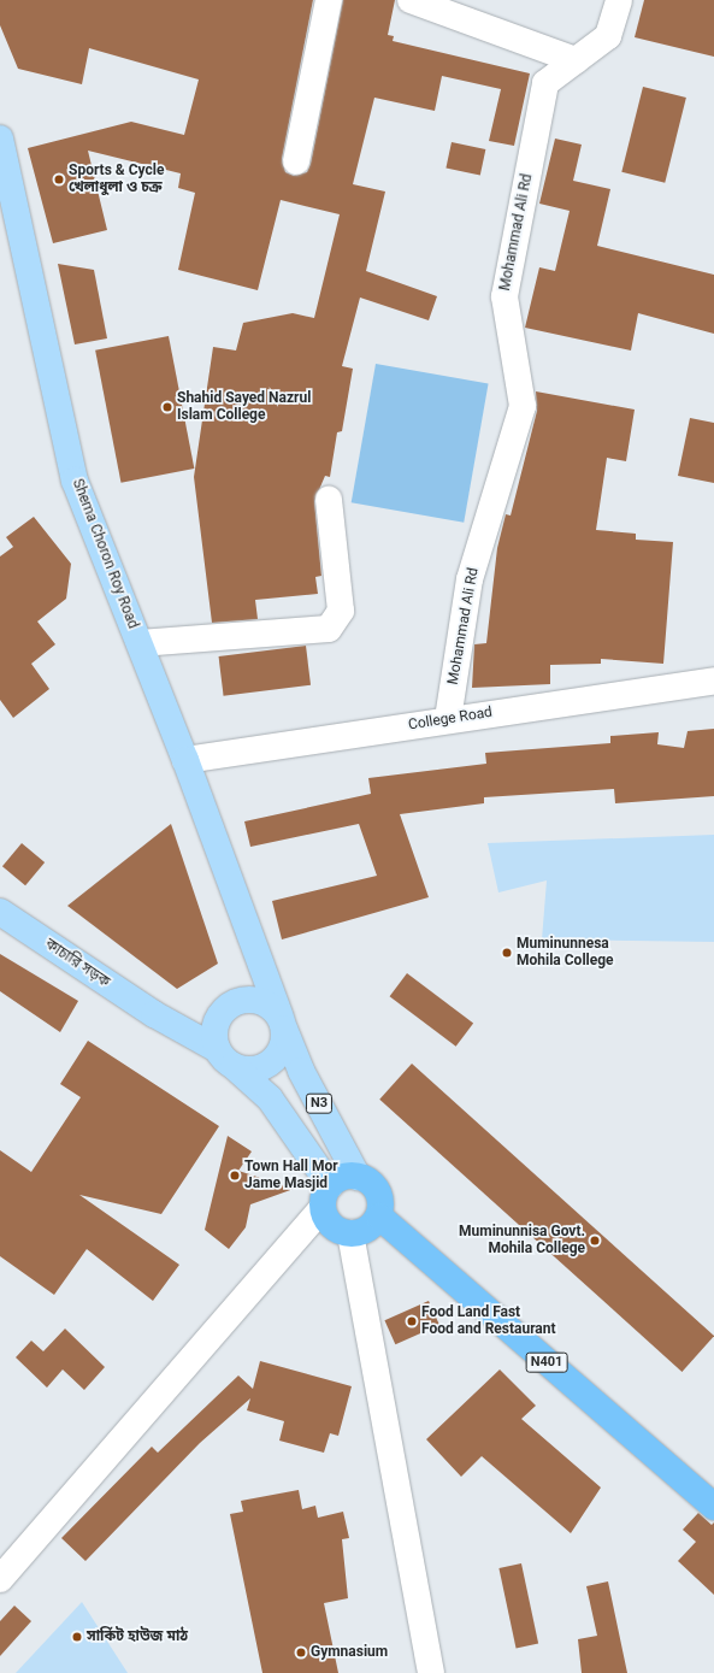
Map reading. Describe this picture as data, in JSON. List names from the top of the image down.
{
  "streets": {
    "highway": ["N3", "N401"],
    "main road": ["Shema Choron Roy Road", "কাচারি সড়ক"],
    "street": ["Mohammad Ali Rd", "College Road"]
  },
  "crossings": [
    ["Mohammad Ali Rd", "College Road"],
    ["Shema Choron Roy Road", "College Road"],
    ["Shema Choron Roy Road", "কাচারি সড়ক"],
    ["Shema Choron Roy Road", "N3"],
    ["কাচারি সড়ক", "N3"],
    ["কাচারি সড়ক", "N401"],
    ["N3", "N401"]
  ],
  "places": [
    "Sports & Cycle খেলাধুলা ও চক্র",
    "Shahid Sayed Nazrul Islam College",
    "Muminunnesa Mohila College",
    "Town Hall Mor Jame Masjid",
    "Muminunnisa Govt. Mohila College",
    "Food Land Fast Food and Restaurant",
    "সার্কিট হাউজ মাঠ",
    "Gymnasium"
  ]
}
